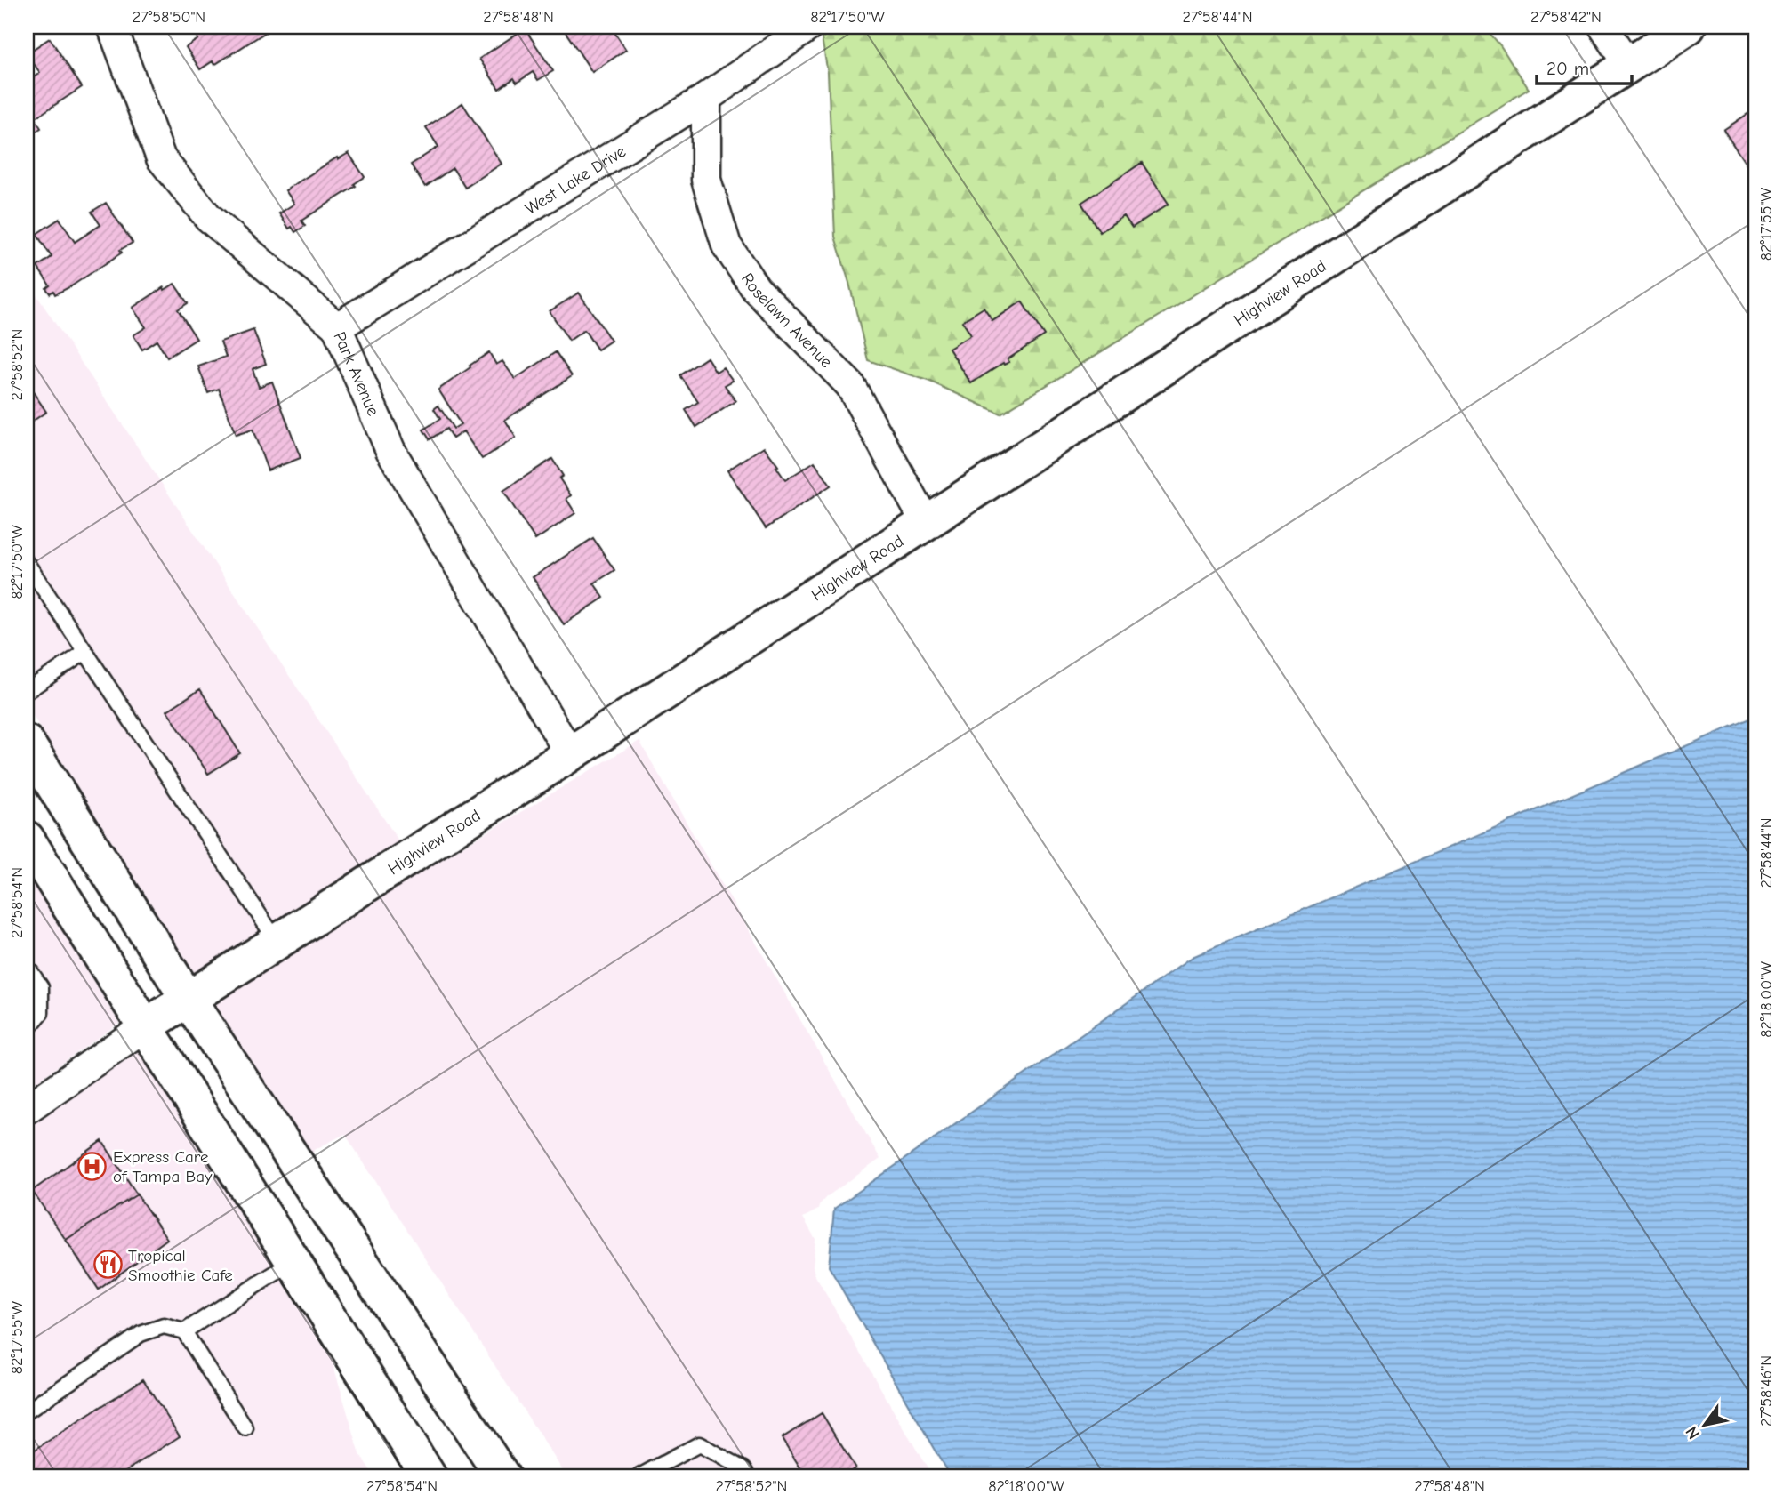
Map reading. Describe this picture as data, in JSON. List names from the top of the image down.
{
  "streets": {
    "street": [
      "West Lake Drive",
      "Highview Road",
      "Roselawn Avenue",
      "Park Avenue"
    ]
  },
  "crossings": [
    ["West Lake Drive", "Roselawn Avenue"],
    ["West Lake Drive", "Park Avenue"],
    ["Highview Road", "Roselawn Avenue"],
    ["Highview Road", "Park Avenue"]
  ],
  "places": {
    "hospital": ["Express Care of Tampa Bay"],
    "restaurant": ["Tropical Smoothie Cafe"]
  },
  "scale_bar": "20 m",
  "north": "bottom left",
  "coordinates": [
    "27°58'50\"N",
    "27°58'48\"N",
    "82°17'50\"W",
    "27°58'44\"N",
    "27°58'42\"N",
    "82°17'55\"W",
    "27°58'52\"N",
    "27°58'54\"N",
    "82°18'00\"W",
    "27°58'46\"N"
  ]
}
